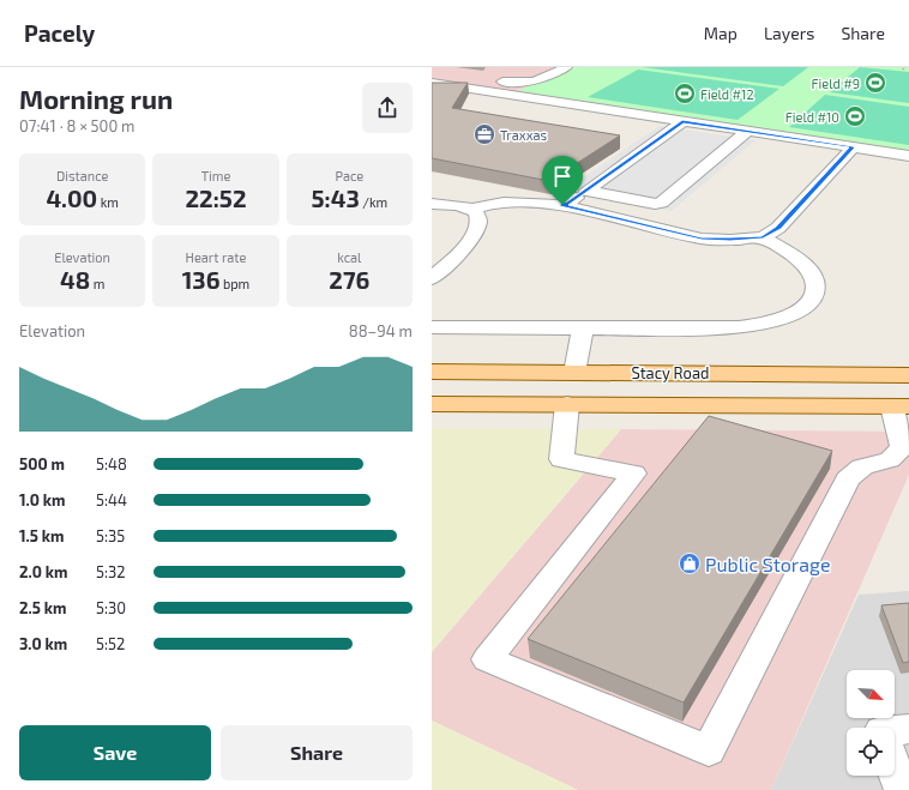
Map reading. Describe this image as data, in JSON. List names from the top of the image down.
{
  "streets": {
    "main road": ["Stacy Road"]
  },
  "places": {
    "sports": ["Field #9", "Field #12", "Field #10"],
    "office": ["Traxxas"],
    "shop": ["Public Storage"]
  },
  "north": "bottom right",
  "page": {
    "header": "Pacely",
    "nav": ["Map", "Layers", "Share"],
    "heading": ["Morning run", "07:41 · 8 × 500 m"],
    "stats": [
      ["Distance", "4.00 km"],
      ["Time", "22:52"],
      ["Pace", "5:43 /km"],
      ["Elevation", "48 m"],
      ["Heart rate", "136 bpm"],
      ["kcal", "276"]
    ],
    "chart": ["Elevation", "88–94 m"],
    "list": [
      {
        "name": "500 m",
        "note": "5:48"
      },
      {
        "name": "1.0 km",
        "note": "5:44"
      },
      {
        "name": "1.5 km",
        "note": "5:35"
      },
      {
        "name": "2.0 km",
        "note": "5:32"
      },
      {
        "name": "2.5 km",
        "note": "5:30"
      },
      {
        "name": "3.0 km",
        "note": "5:52"
      }
    ],
    "buttons": ["Save", "Share"]
  }
}
